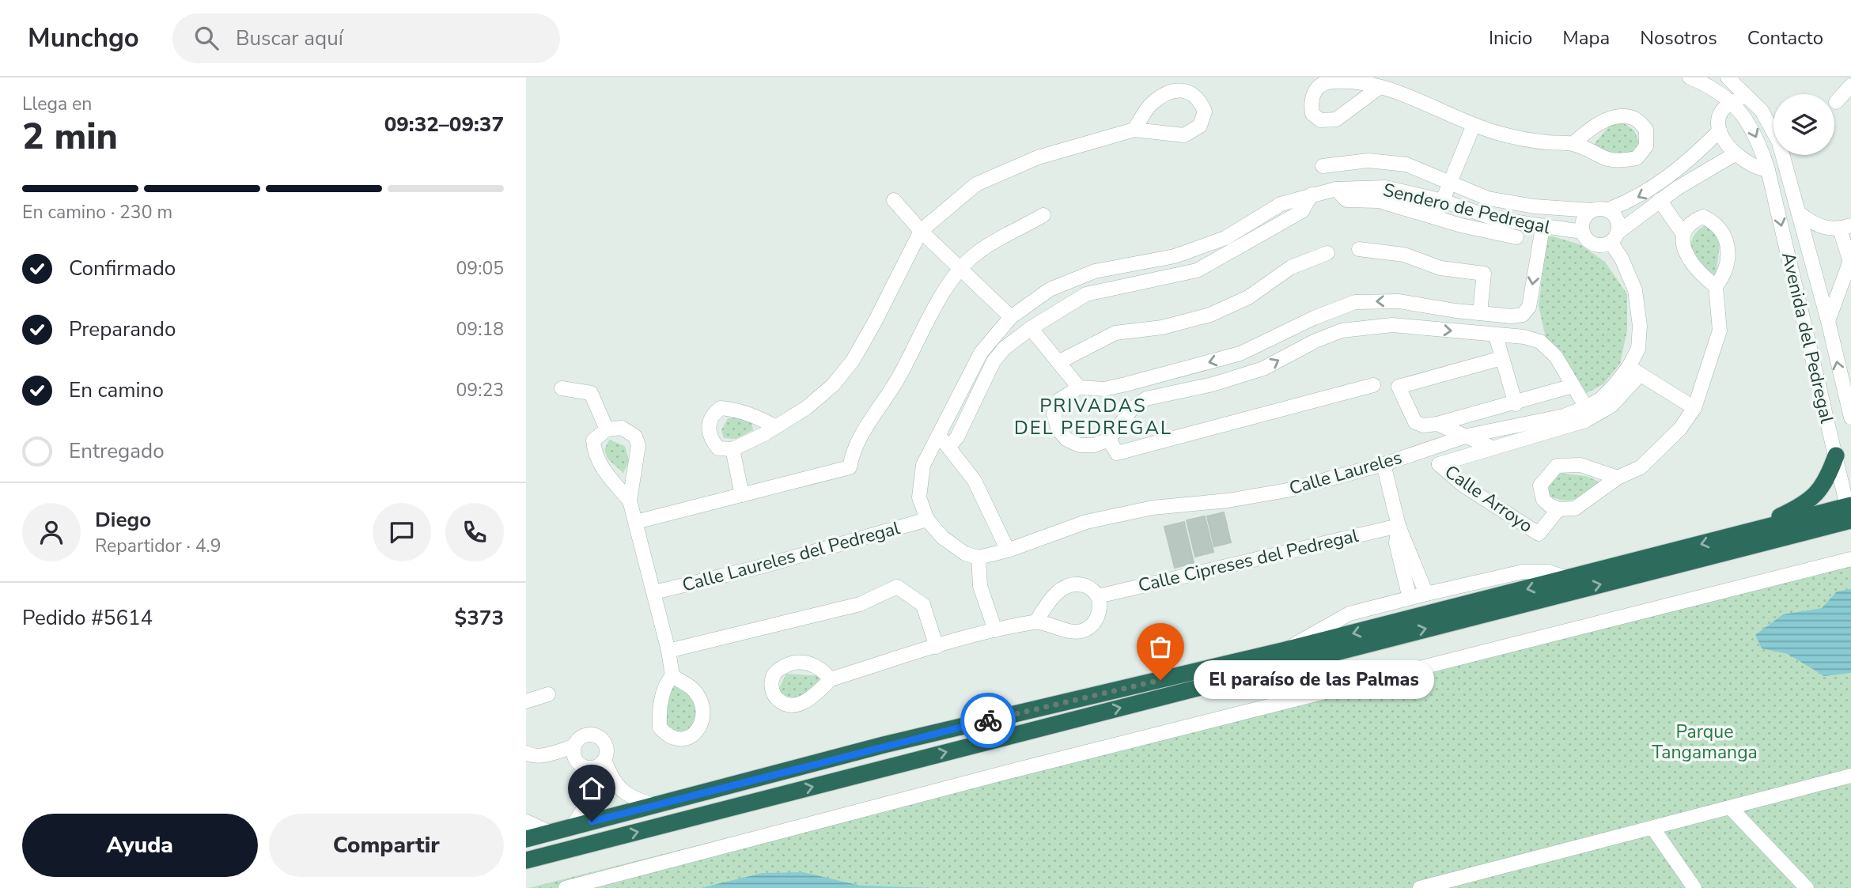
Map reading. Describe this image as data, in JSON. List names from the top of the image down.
{
  "streets": {
    "street": [
      "Sendero de Pedregal",
      "Avenida del Pedregal",
      "Calle Laureles",
      "Calle Arroyo",
      "Calle Laureles del Pedregal",
      "Calle Cipreses del Pedregal"
    ]
  },
  "crossings": [
    ["Sendero de Pedregal", "Calle Laureles"],
    ["Sendero de Pedregal", "Calle Laureles del Pedregal"]
  ],
  "districts": ["PRIVADAS DEL PEDREGAL"],
  "parks": ["Parque Tangamanga"],
  "places": ["El paraíso de las Palmas"],
  "page": {
    "header": "Munchgo",
    "search": "Buscar aquí",
    "nav": [
      "Inicio",
      "Mapa",
      "Nosotros",
      "Contacto"
    ],
    "heading": ["2 min", "Llega en", "09:32–09:37"],
    "panel": [
      "Diego",
      "Repartidor · 4.9",
      "Pedido #5614",
      "$373"
    ],
    "bar": "En camino · 230 m",
    "list": [
      ["Confirmado", "09:05"],
      ["Preparando", "09:18"],
      ["En camino", "09:23"],
      "Entregado"
    ],
    "bubble": "El paraíso de las Palmas",
    "buttons": ["Ayuda", "Compartir"]
  }
}
